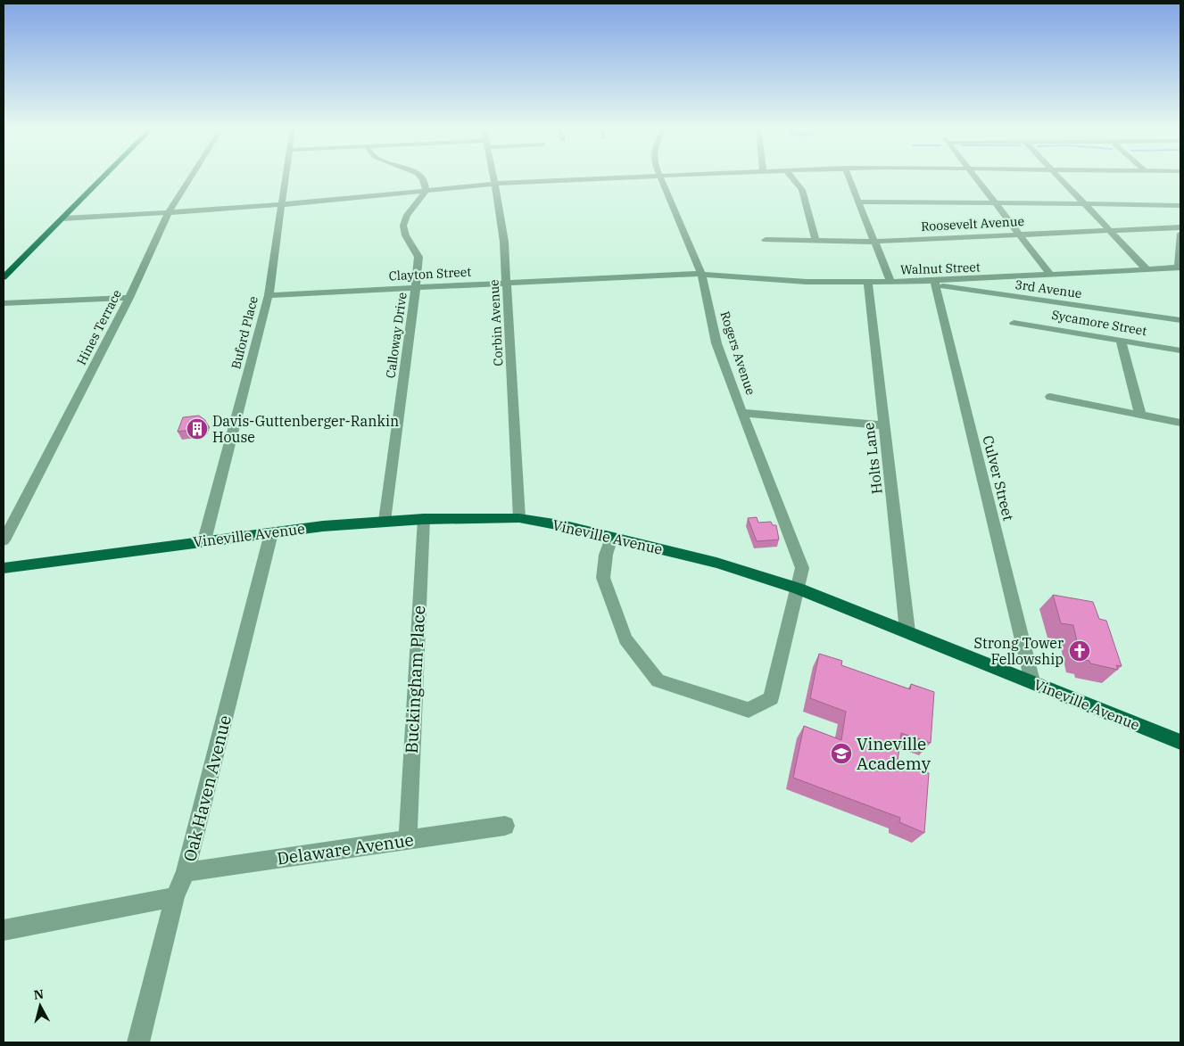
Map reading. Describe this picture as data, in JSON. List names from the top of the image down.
{
  "streets": {
    "main road": ["Vineville Avenue"],
    "street": [
      "Roosevelt Avenue",
      "Walnut Street",
      "Clayton Street",
      "3rd Avenue",
      "Corbin Avenue",
      "Sycamore Street",
      "Hines Terrace",
      "Buford Place",
      "Calloway Drive",
      "Rogers Avenue",
      "Holts Lane",
      "Culver Street",
      "Buckingham Place",
      "Oak Haven Avenue",
      "Delaware Avenue"
    ]
  },
  "crossings": [
    ["Walnut Street", "Clayton Street"],
    ["Walnut Street", "3rd Avenue"],
    ["Walnut Street", "Rogers Avenue"],
    ["Walnut Street", "Holts Lane"],
    ["Walnut Street", "Culver Street"],
    ["Clayton Street", "Corbin Avenue"],
    ["Clayton Street", "Buford Place"],
    ["Clayton Street", "Calloway Drive"],
    ["Clayton Street", "Rogers Avenue"],
    ["3rd Avenue", "Culver Street"],
    ["Corbin Avenue", "Vineville Avenue"],
    ["Buford Place", "Vineville Avenue"],
    ["Calloway Drive", "Vineville Avenue"],
    ["Rogers Avenue", "Vineville Avenue"],
    ["Holts Lane", "Vineville Avenue"],
    ["Culver Street", "Vineville Avenue"],
    ["Vineville Avenue", "Buckingham Place"],
    ["Vineville Avenue", "Oak Haven Avenue"],
    ["Buckingham Place", "Delaware Avenue"],
    ["Oak Haven Avenue", "Delaware Avenue"]
  ],
  "places": {
    "building": ["Davis-Guttenberger-Rankin House"],
    "church": ["Strong Tower Fellowship"],
    "school or university": ["Vineville Academy"]
  },
  "north": "top"
}
